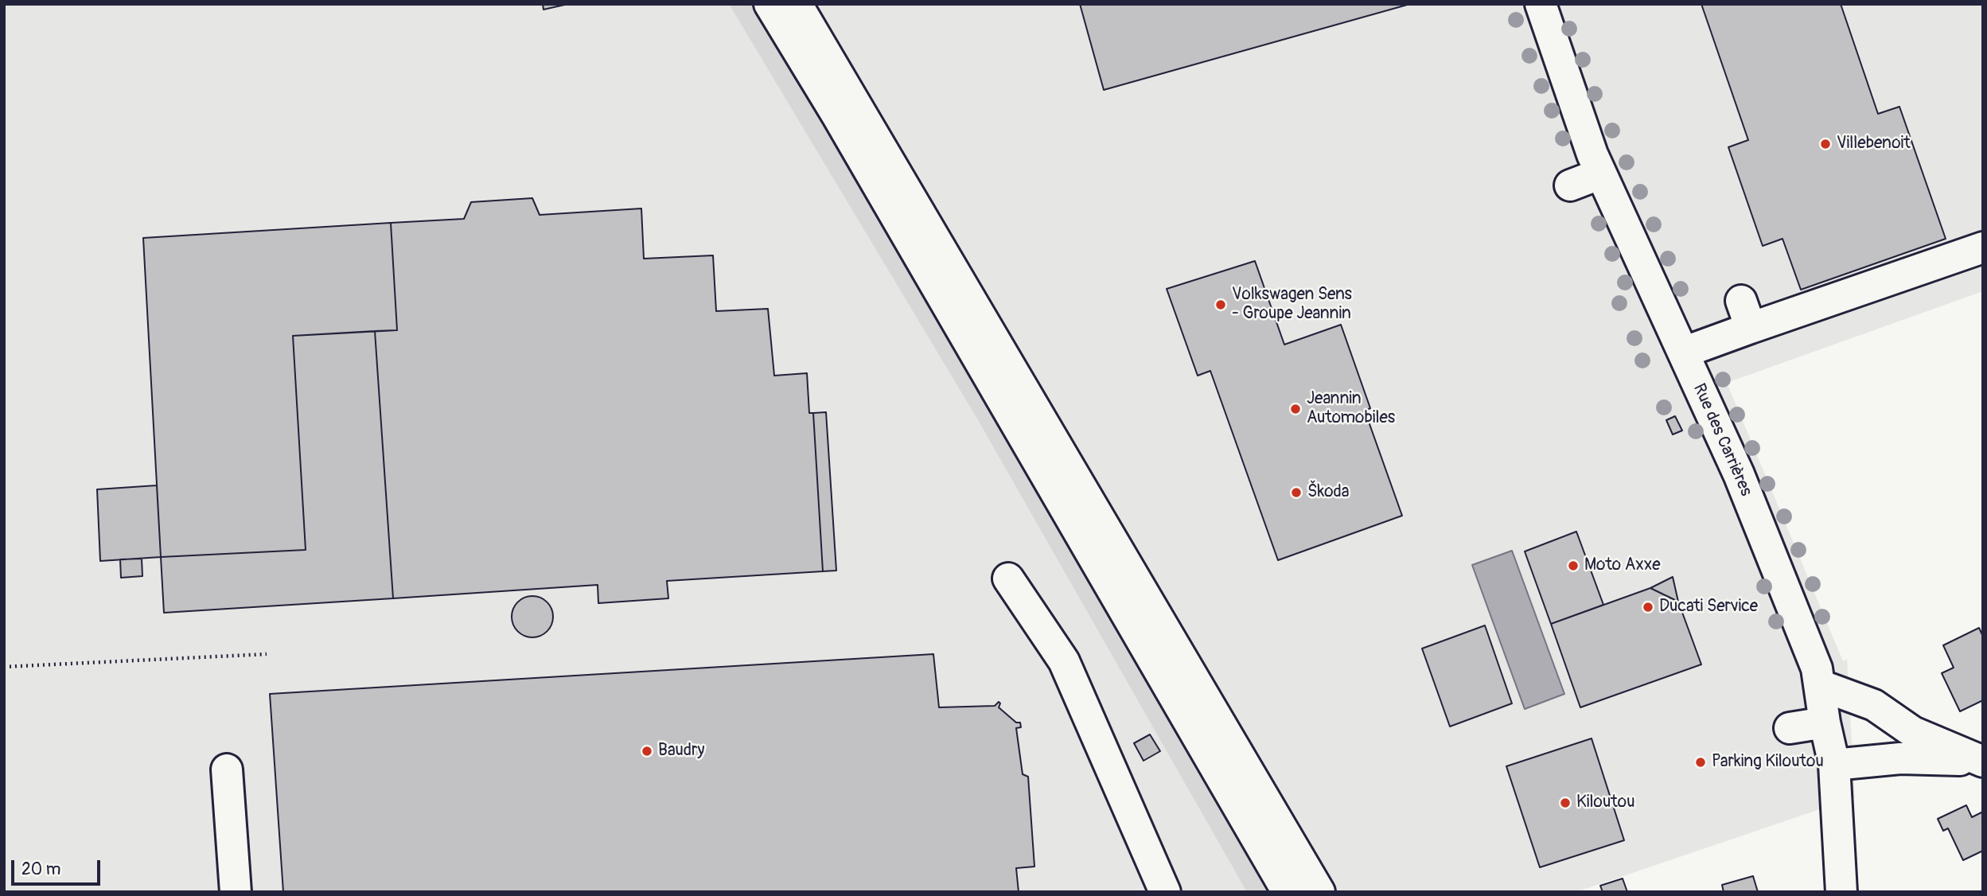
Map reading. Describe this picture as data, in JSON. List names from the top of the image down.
{
  "streets": {
    "main road": ["Rue des Carrières"]
  },
  "places": [
    "Villebenoit",
    "Volkswagen Sens - Groupe Jeannin",
    "Jeannin Automobiles",
    "Škoda",
    "Moto Axxe",
    "Ducati Service",
    "Baudry",
    "Parking Kiloutou",
    "Kiloutou"
  ],
  "scale_bar": "20 m"
}
